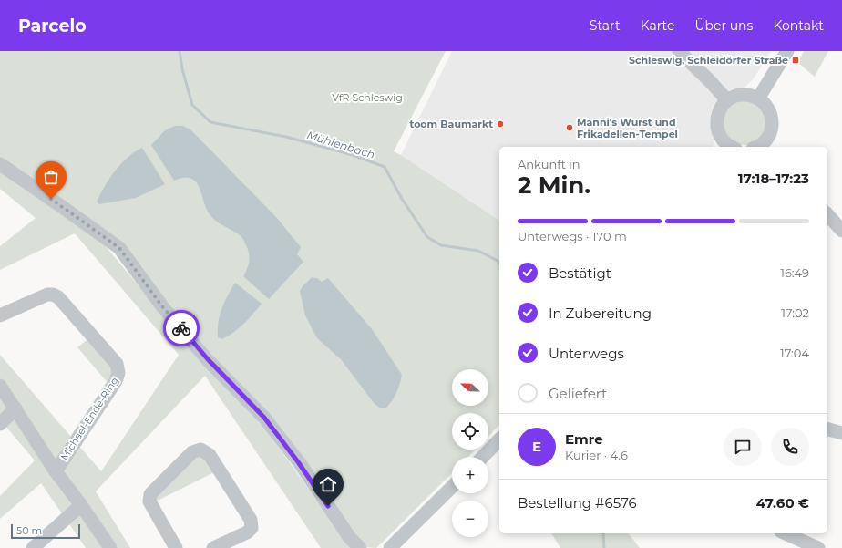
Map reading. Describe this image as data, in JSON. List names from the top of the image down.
{
  "streets": {
    "street": ["Michael-Ende-Ring"]
  },
  "water": ["Mühlenbach"],
  "parks": ["VfR Schleswig"],
  "places": {
    "transit": ["Schleswig, Schleidörfer Straße"],
    "other": ["toom Baumarkt", "Manni's Wurst und Frikadellen-Tempel"]
  },
  "scale_bar": "50 m",
  "north": "left",
  "page": {
    "header": "Parcelo",
    "nav": [
      "Start",
      "Karte",
      "Über uns",
      "Kontakt"
    ],
    "heading": ["2 Min.", "Ankunft in", "17:18–17:23"],
    "panel": [
      "Emre",
      "Kurier · 4.6",
      "Bestellung #6576",
      "47.60 €"
    ],
    "bar": "Unterwegs · 170 m",
    "list": [
      ["Bestätigt", "16:49"],
      ["In Zubereitung", "17:02"],
      ["Unterwegs", "17:04"],
      "Geliefert"
    ],
    "map_buttons": ["+", "−"],
    "round": "E",
    "scale": "50 m"
  }
}
